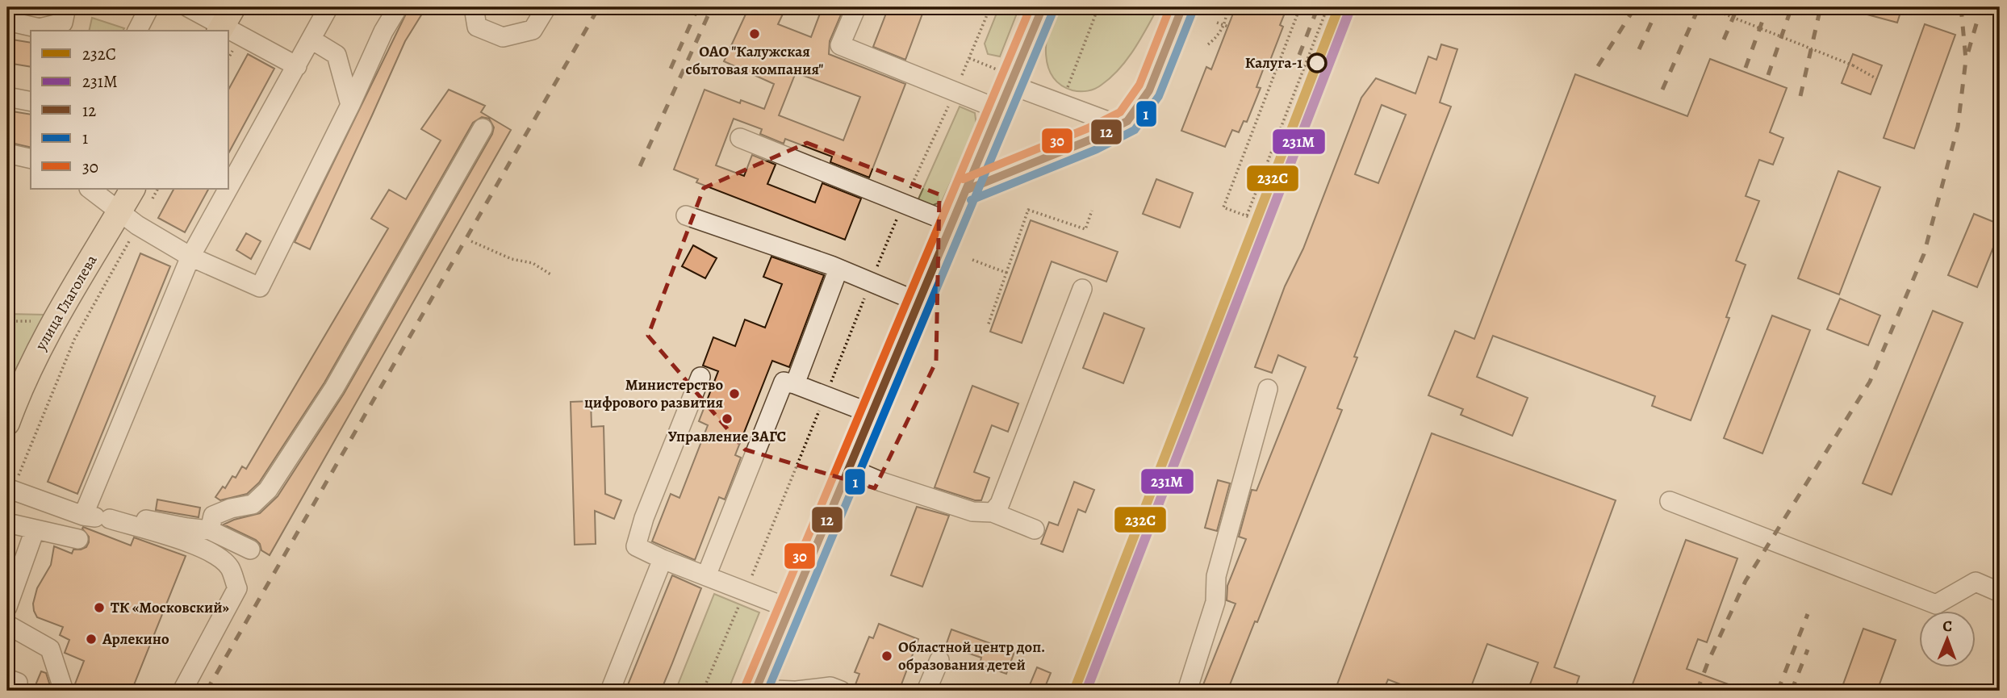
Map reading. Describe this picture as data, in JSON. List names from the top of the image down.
{
  "streets": {
    "main road": ["улица Глаголева"]
  },
  "places": [
    "ОАО \"Калужская сбытовая компания\"",
    "Калуга-1",
    "Министерство цифрового развития",
    "Управление ЗАГС",
    "ТК «Московский»",
    "Арлекино",
    "Областной центр доп. образования детей"
  ],
  "lines": [
    "transit line 232C",
    "transit line 12",
    "transit line 30",
    "transit line 231М",
    "transit line 1"
  ],
  "legend": [
    "232C",
    "231М",
    "12",
    "1",
    "30"
  ],
  "north": "top"
}
